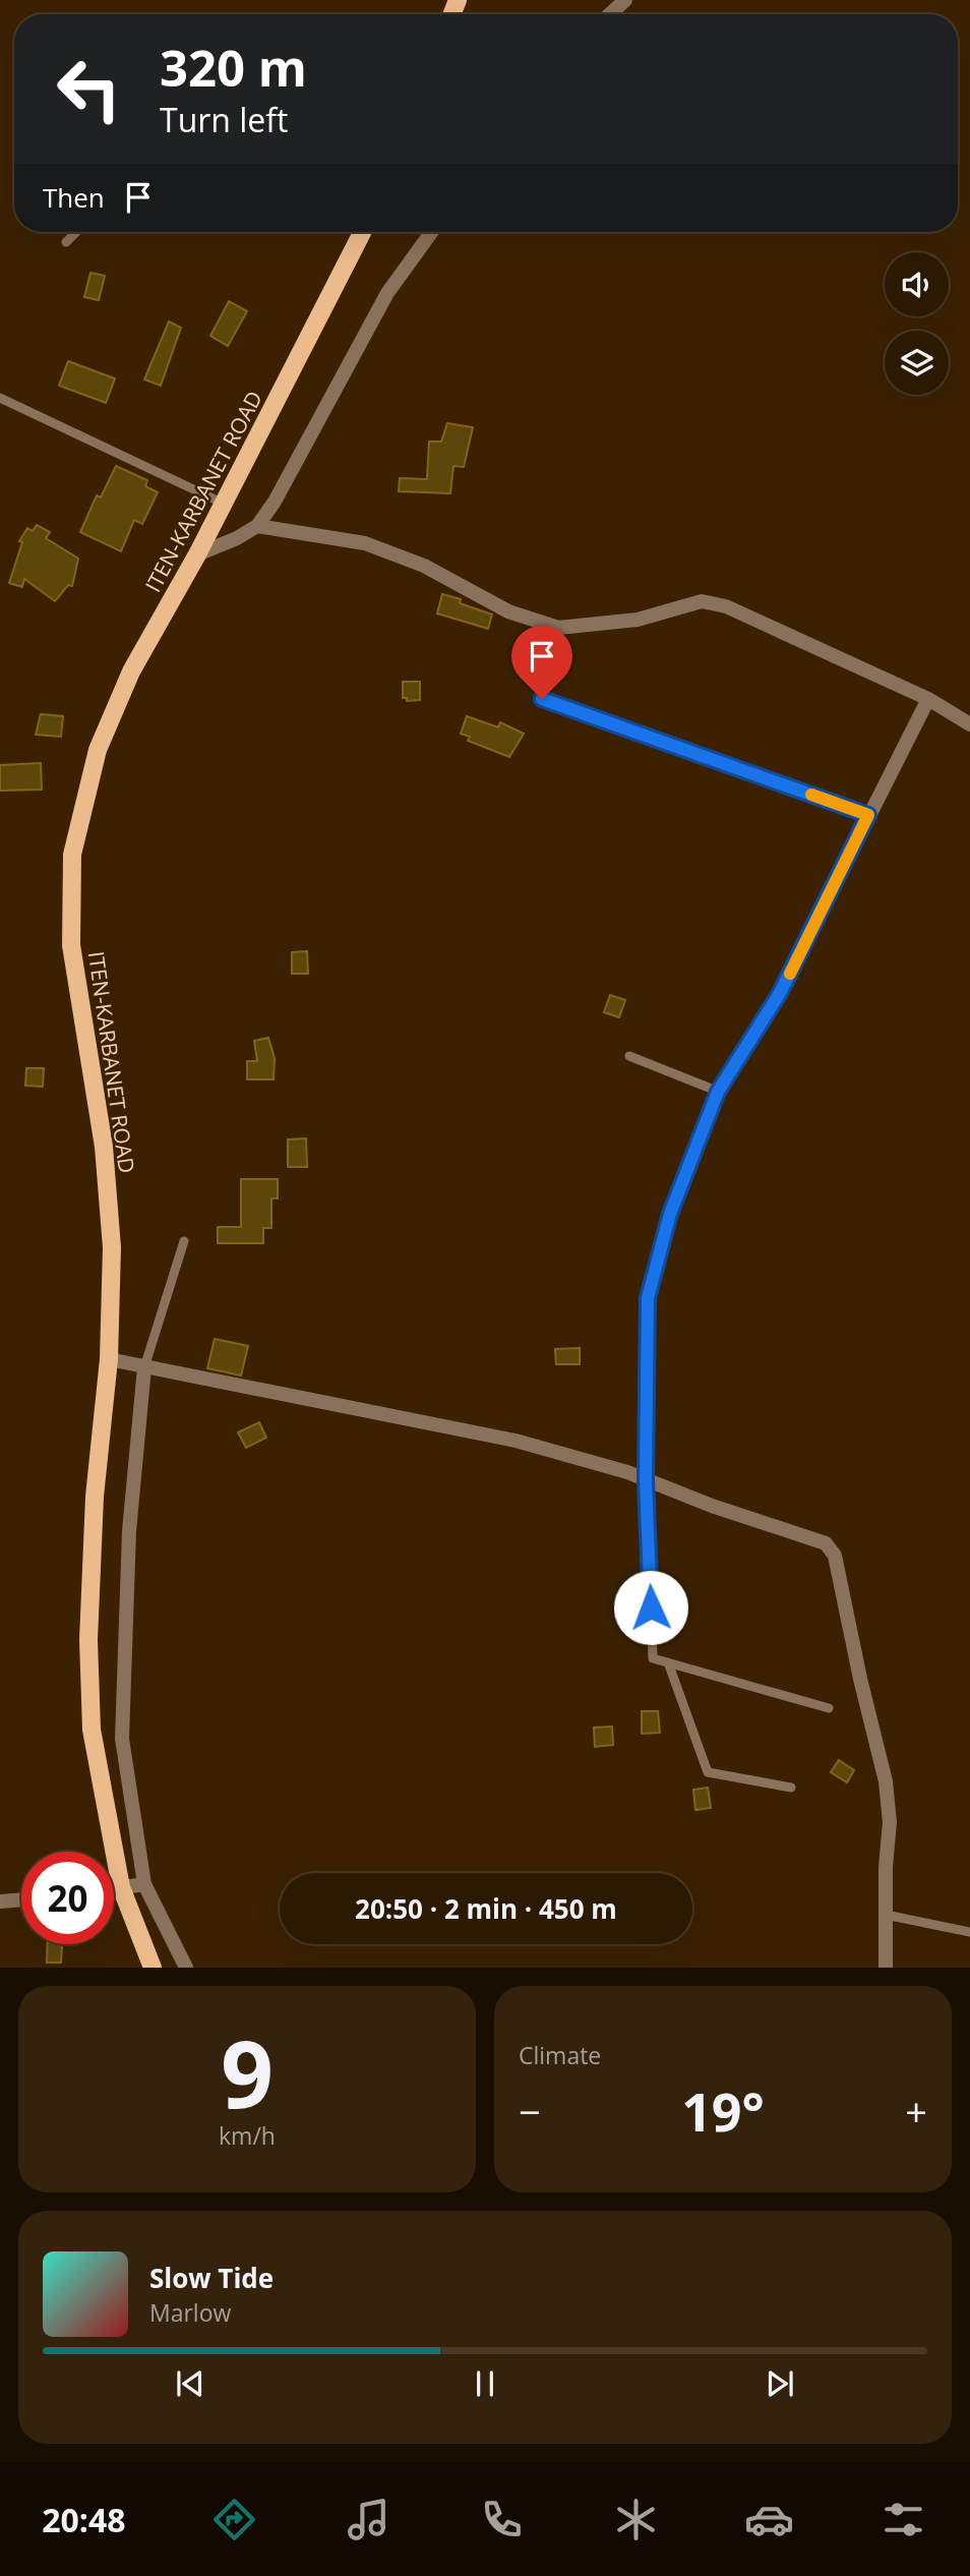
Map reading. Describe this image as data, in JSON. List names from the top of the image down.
{
  "streets": {
    "main road": ["ITEN-KARBANET ROAD"]
  },
  "page": {
    "turn": ["320 m", "Turn left"],
    "then": "Then",
    "limit": "20",
    "trip": "20:50 · 2 min · 450 m",
    "tile": [
      ["9", "km/h"],
      "Climate"
    ],
    "heat": ["−", "19°", "+"],
    "song": ["Slow Tide", "Marlow"],
    "tabs": "20:48"
  }
}
